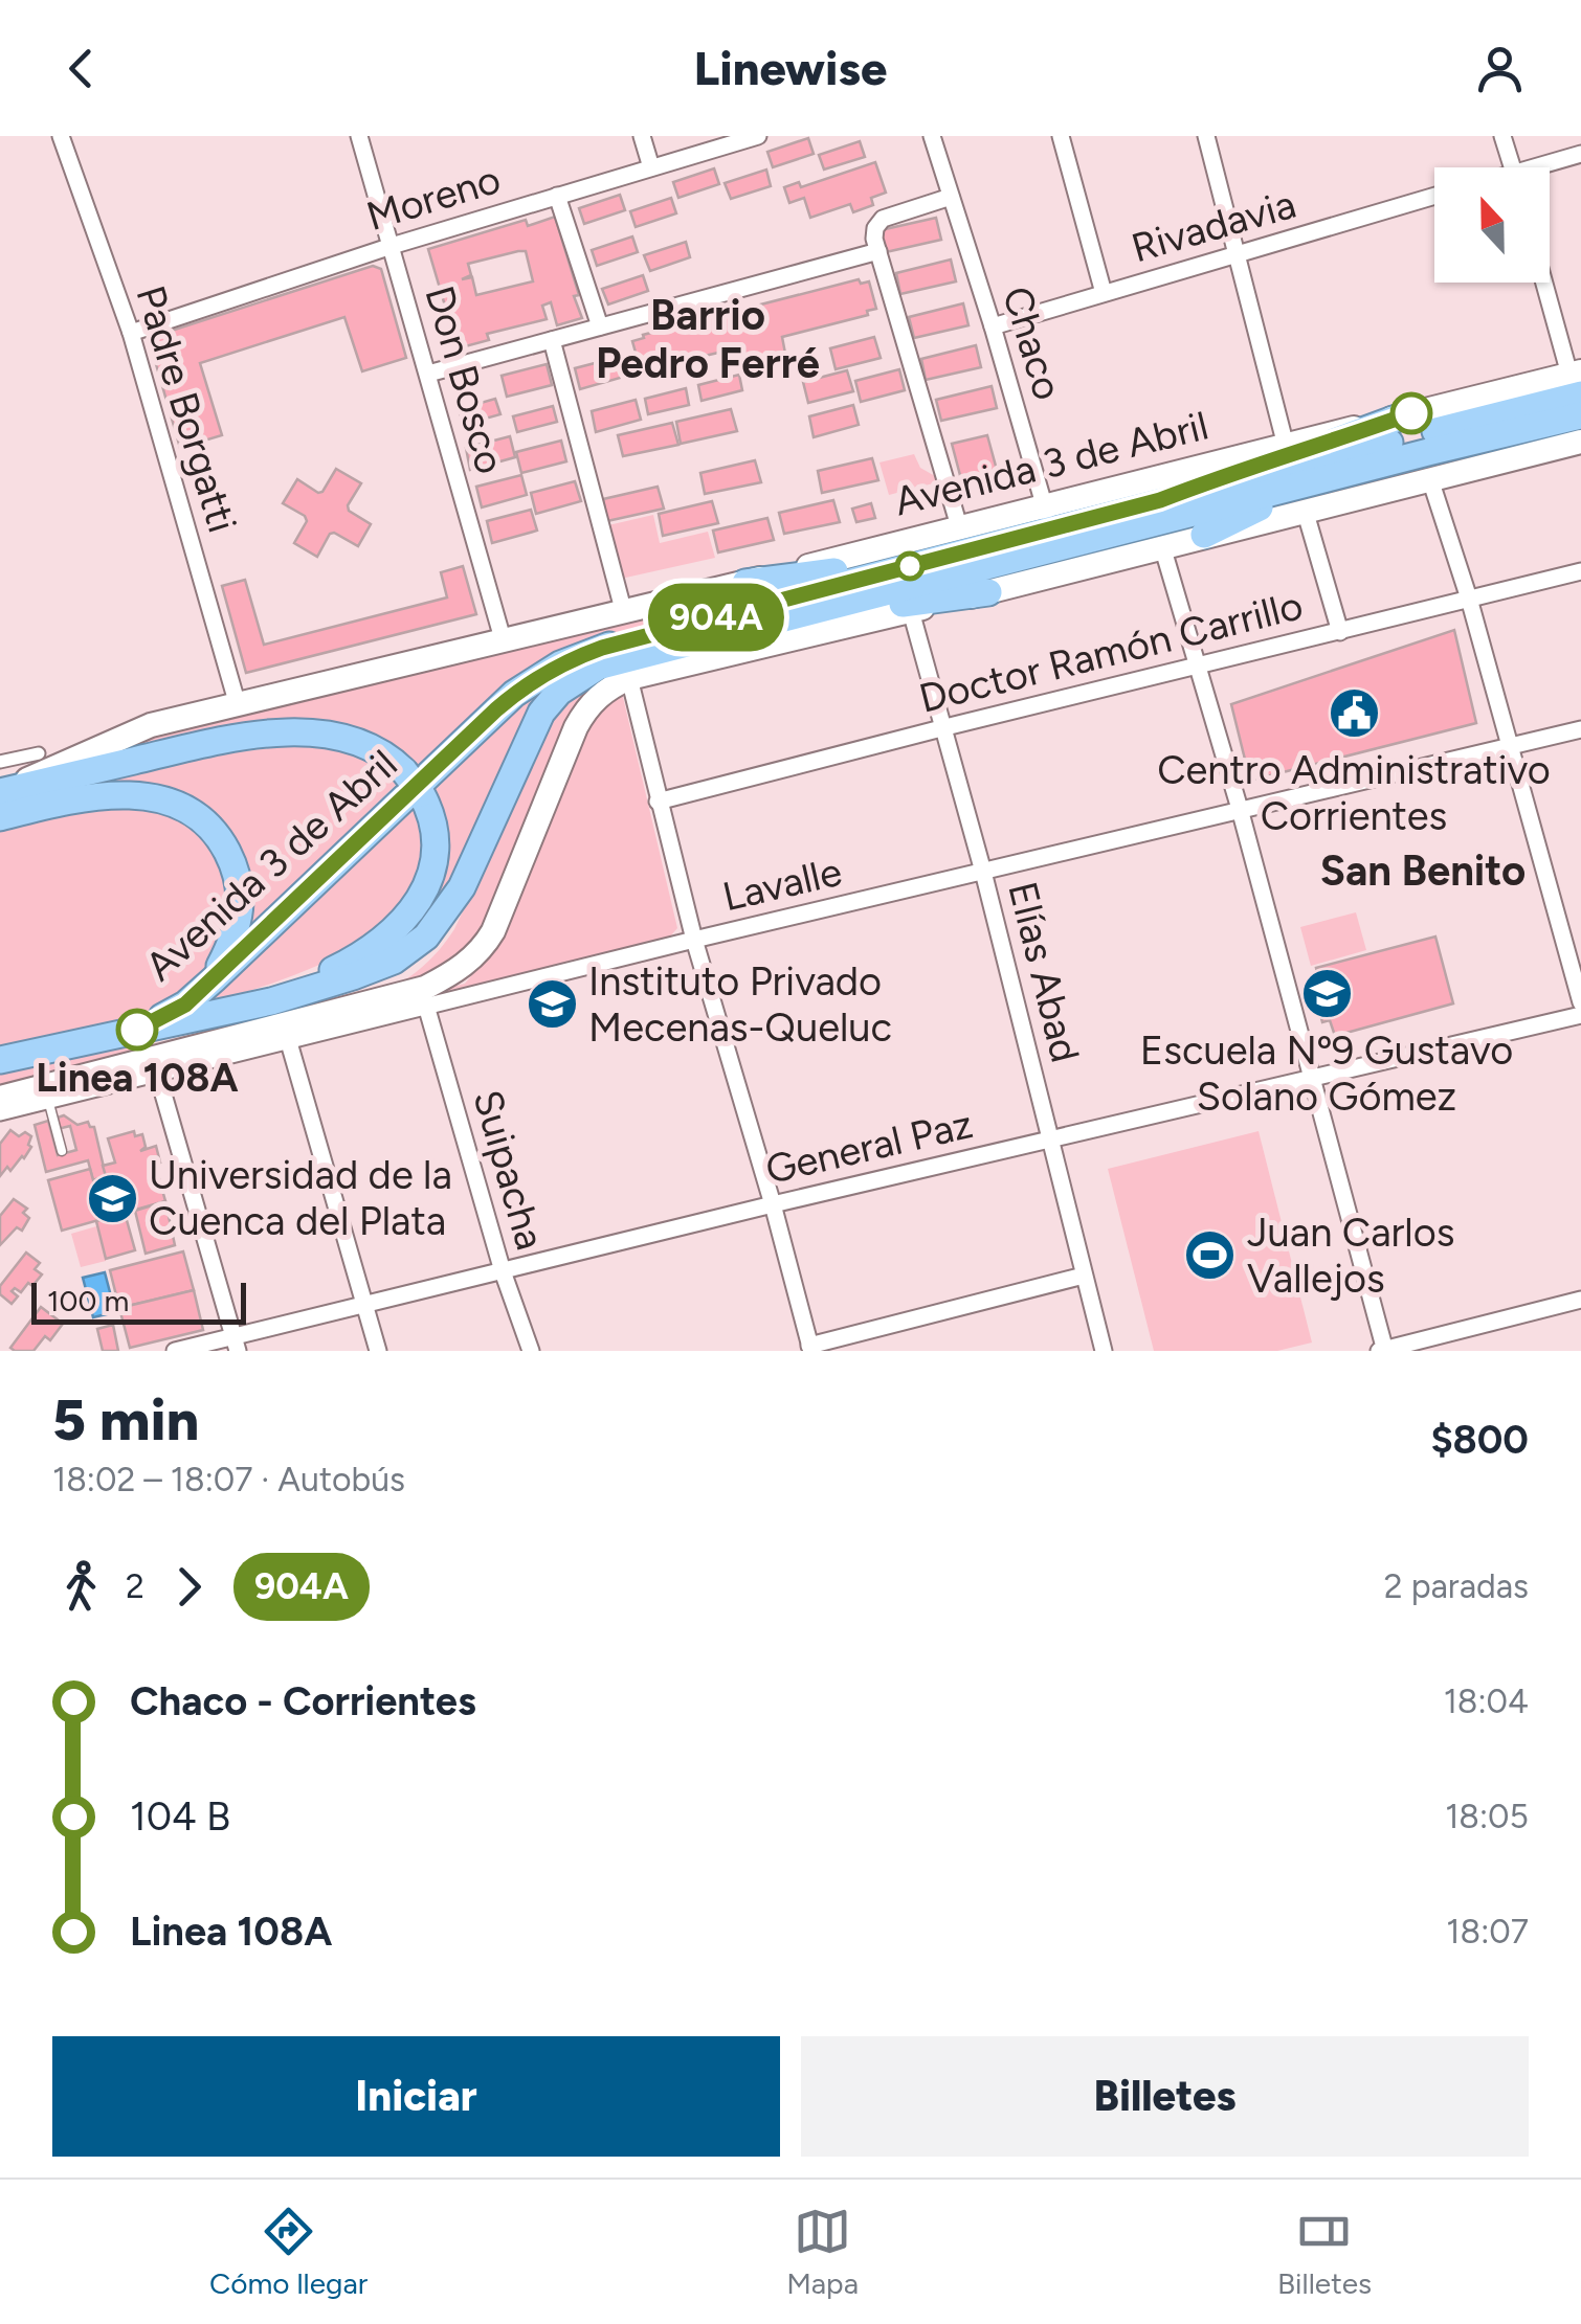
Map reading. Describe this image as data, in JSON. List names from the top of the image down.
{
  "streets": {
    "highway": ["Avenida 3 de Abril"],
    "street": [
      "Moreno",
      "Rivadavia",
      "Chaco",
      "Don Bosco",
      "Padre Borgatti",
      "Doctor Ramón Carrillo",
      "Lavalle",
      "Elías Abad",
      "General Paz",
      "Suipacha"
    ]
  },
  "crossings": [
    ["Moreno", "Don Bosco"],
    ["Moreno", "Padre Borgatti"],
    ["Rivadavia", "Chaco"],
    ["Chaco", "Avenida 3 de Abril"],
    ["Don Bosco", "Avenida 3 de Abril"],
    ["Padre Borgatti", "Avenida 3 de Abril"],
    ["Avenida 3 de Abril", "Elías Abad"],
    ["Doctor Ramón Carrillo", "Elías Abad"],
    ["Lavalle", "Elías Abad"],
    ["Lavalle", "Suipacha"],
    ["Elías Abad", "General Paz"],
    ["General Paz", "Suipacha"]
  ],
  "districts": ["Barrio Pedro Ferré", "San Benito"],
  "places": {
    "public building": ["Centro Administrativo Corrientes"],
    "school or university": ["Escuela Nº9 Gustavo Solano Gómez", "Instituto Privado Mecenas-Queluc", "Universidad de la Cuenca del Plata"],
    "other": ["Linea 108A"],
    "sports": ["Juan Carlos Vallejos"]
  },
  "lines": ["bus line 904A"],
  "scale_bar": "100 m",
  "north": "top",
  "page": {
    "header": "Linewise",
    "on_map": "904A",
    "scale": "100 m",
    "heading": ["5 min", "18:02 – 18:07 · Autobús", "$800"],
    "legs": ["2", "904A", "2 paradas"],
    "list": [
      {
        "name": "Chaco - Corrientes",
        "value": "18:04"
      },
      {
        "name": "104 B",
        "value": "18:05"
      },
      {
        "name": "Linea 108A",
        "value": "18:07"
      }
    ],
    "buttons": ["Iniciar", "Billetes"],
    "tabs": ["Cómo llegar", "Mapa", "Billetes"]
  }
}
